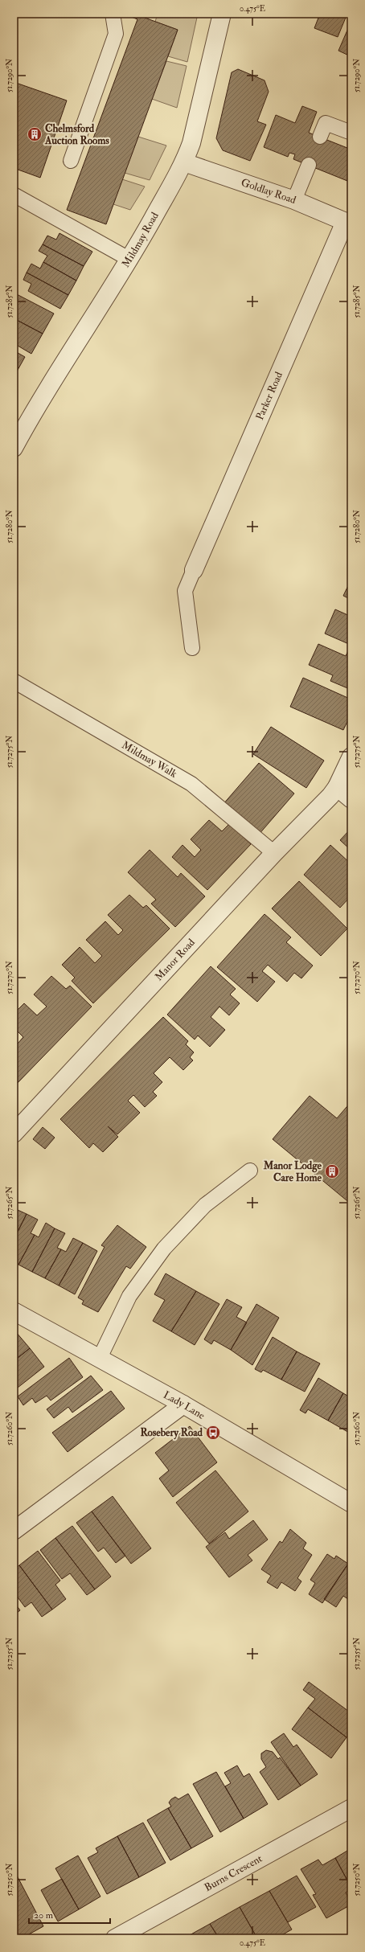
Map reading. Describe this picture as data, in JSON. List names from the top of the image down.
{
  "streets": {
    "street": [
      "Goldlay Road",
      "Mildmay Road",
      "Parker Road",
      "Manor Road",
      "Lady Lane",
      "Burns Crescent"
    ],
    "lane": ["Mildmay Walk"]
  },
  "crossings": [
    ["Goldlay Road", "Mildmay Road"],
    ["Goldlay Road", "Parker Road"],
    ["Mildmay Walk", "Manor Road"]
  ],
  "places": {
    "building": ["Chelmsford Auction Rooms", "Manor Lodge Care Home"],
    "bus stop": ["Rosebery Road"]
  },
  "scale_bar": "20 m",
  "coordinates": [
    "0.475°E",
    "51.7290°N",
    "51.7285°N",
    "51.7280°N",
    "51.7275°N",
    "51.7270°N",
    "51.7265°N",
    "51.7260°N",
    "51.7255°N",
    "51.7250°N"
  ]
}
